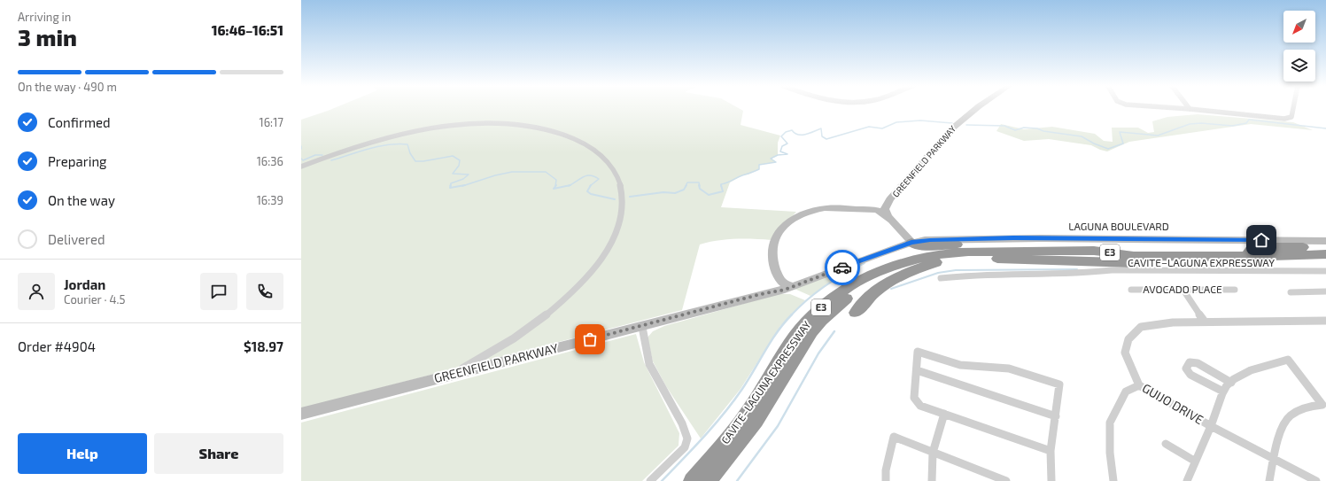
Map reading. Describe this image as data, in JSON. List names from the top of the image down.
{
  "streets": {
    "highway": ["E3", "CAVITE–LAGUNA EXPRESSWAY"],
    "main road": ["GREENFIELD PARKWAY", "LAGUNA BOULEVARD"],
    "street": ["AVOCADO PLACE", "GUIJO DRIVE"]
  },
  "crossings": [
    ["GREENFIELD PARKWAY", "LAGUNA BOULEVARD"]
  ],
  "north": "bottom left",
  "page": {
    "heading": ["3 min", "Arriving in", "16:46–16:51"],
    "panel": [
      "Jordan",
      "Courier · 4.5",
      "Order #4904",
      "$18.97"
    ],
    "bar": "On the way · 490 m",
    "list": [
      ["Confirmed", "16:17"],
      ["Preparing", "16:36"],
      ["On the way", "16:39"],
      "Delivered"
    ],
    "buttons": ["Help", "Share"]
  }
}
